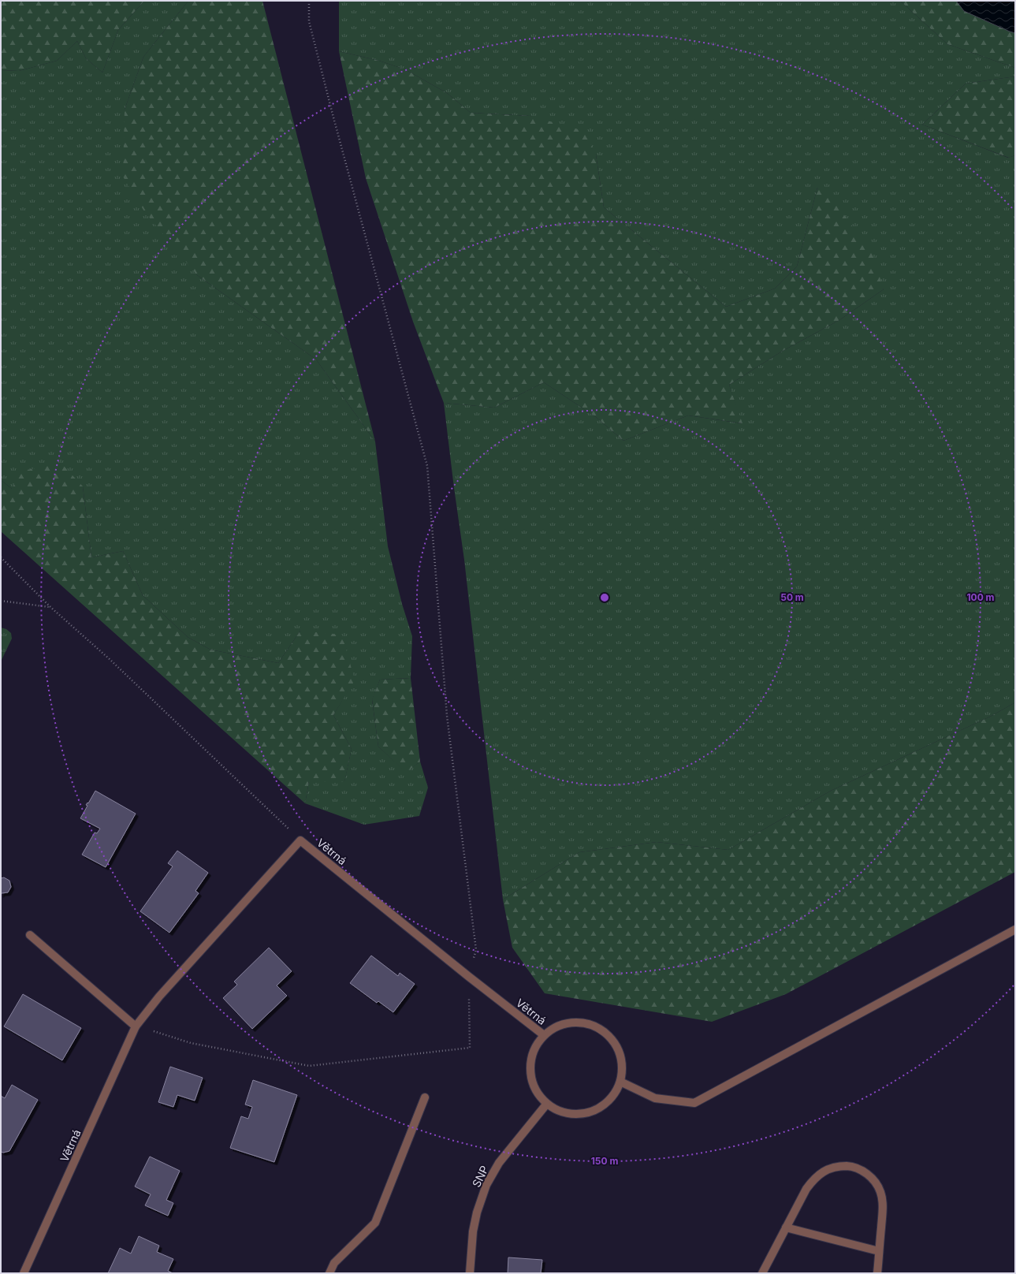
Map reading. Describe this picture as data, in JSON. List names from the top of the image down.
{
  "streets": {
    "street": ["Větrná", "SNP"]
  },
  "crossings": [
    ["Větrná", "SNP"]
  ],
  "rings": ["50 m", "100 m", "150 m"]
}
